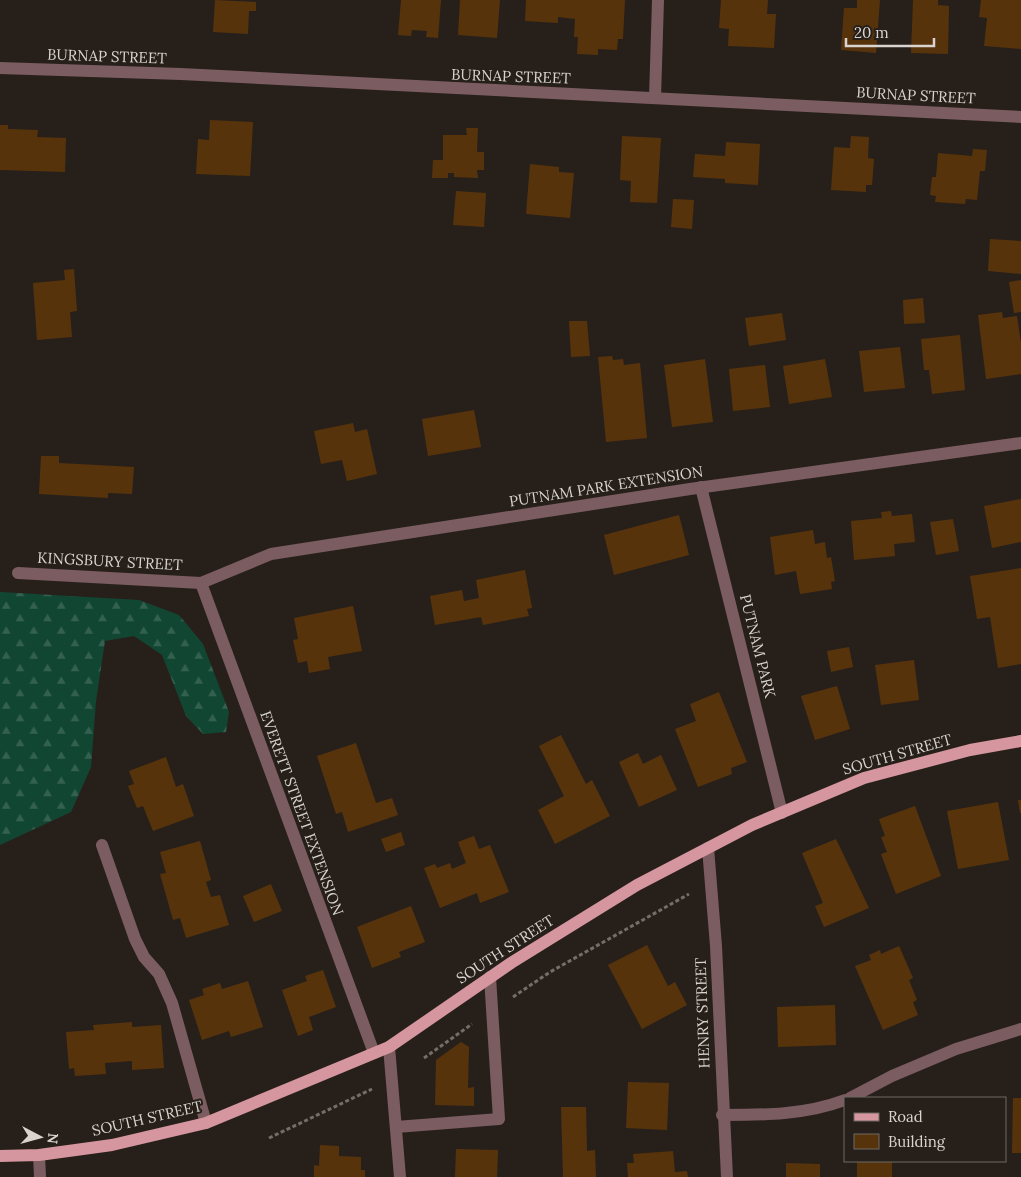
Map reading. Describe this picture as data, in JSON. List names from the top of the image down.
{
  "streets": {
    "main road": ["SOUTH STREET"],
    "street": [
      "BURNAP STREET",
      "PUTNAM PARK EXTENSION",
      "KINGSBURY STREET",
      "PUTNAM PARK",
      "EVERETT STREET EXTENSION",
      "HENRY STREET"
    ]
  },
  "crossings": [
    ["PUTNAM PARK EXTENSION", "KINGSBURY STREET"],
    ["PUTNAM PARK EXTENSION", "PUTNAM PARK"],
    ["PUTNAM PARK EXTENSION", "EVERETT STREET EXTENSION"],
    ["KINGSBURY STREET", "EVERETT STREET EXTENSION"],
    ["PUTNAM PARK", "SOUTH STREET"],
    ["SOUTH STREET", "EVERETT STREET EXTENSION"],
    ["SOUTH STREET", "HENRY STREET"]
  ],
  "legend": ["Road", "Building"],
  "scale_bar": "20 m",
  "north": "right"
}
